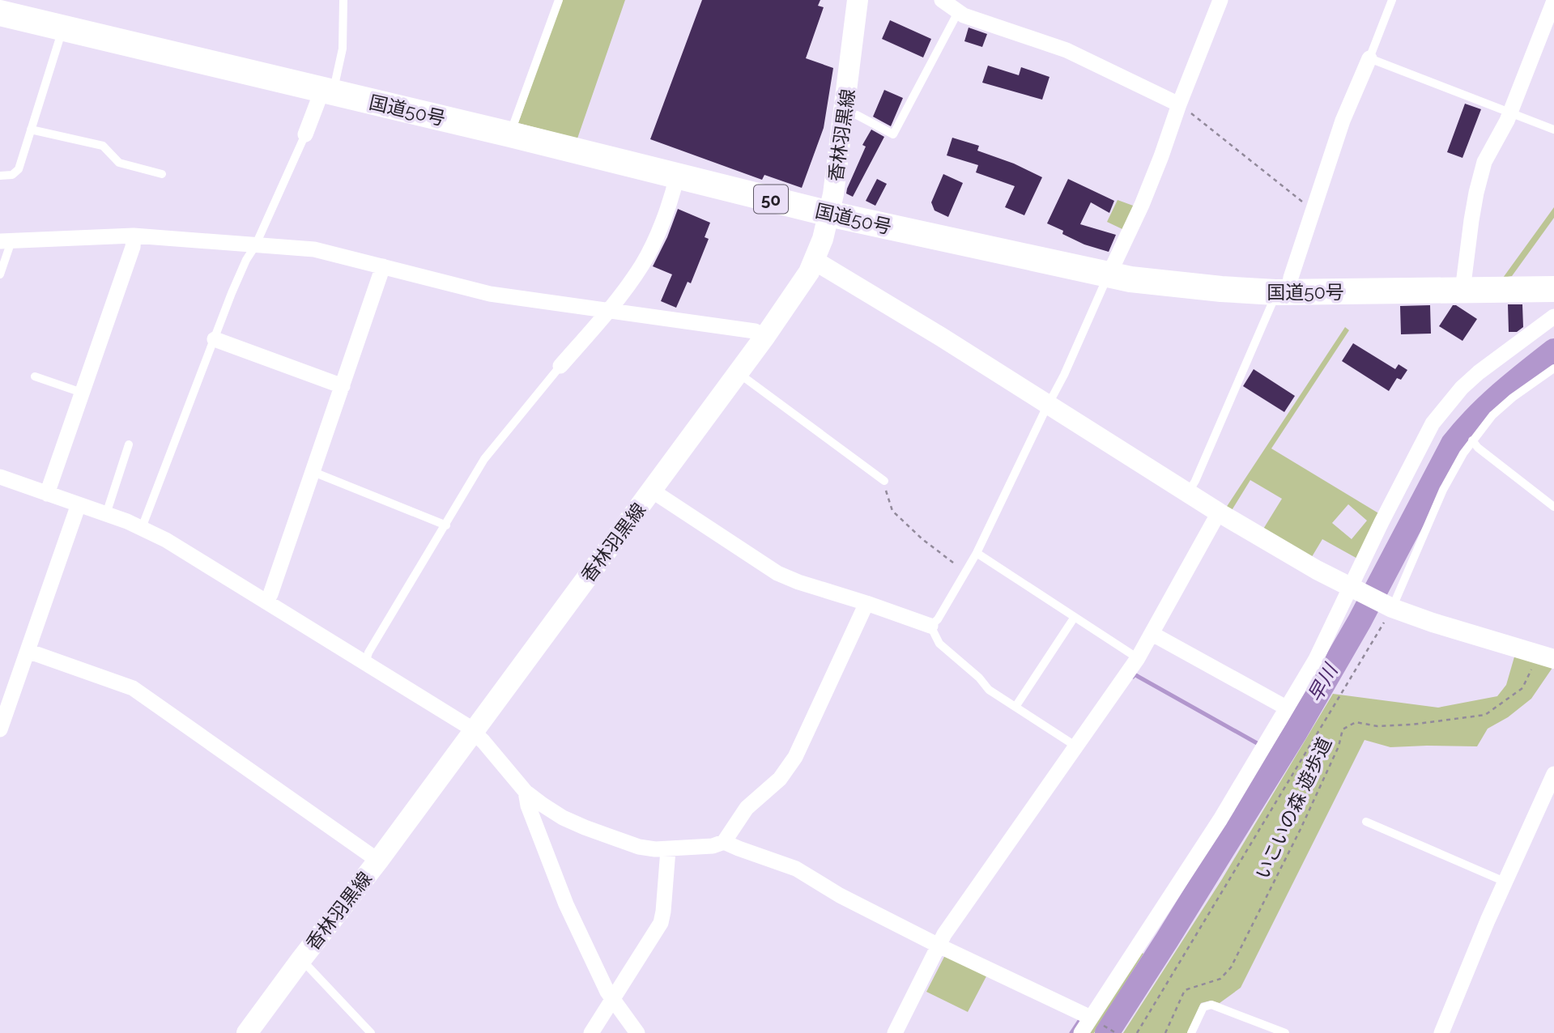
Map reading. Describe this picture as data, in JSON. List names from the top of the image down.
{
  "streets": {
    "highway": ["国道50号", "50"],
    "main road": ["香林羽黒線"],
    "path": ["いこいの森 遊歩道"]
  },
  "crossings": [
    ["国道50号", "香林羽黒線"]
  ],
  "water": ["早川"]
}
